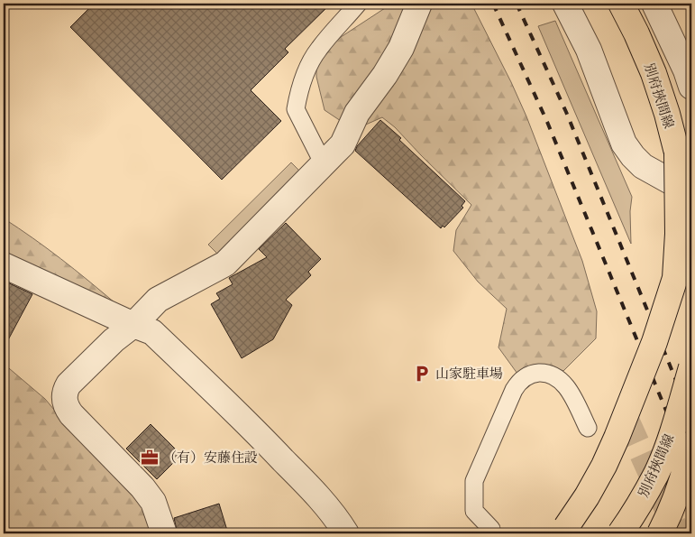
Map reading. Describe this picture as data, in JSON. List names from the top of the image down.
{
  "streets": {
    "main road": ["別府挾間線"]
  },
  "places": {
    "parking": ["山家駐車場"],
    "office": ["（有）安藤住設"]
  }
}
